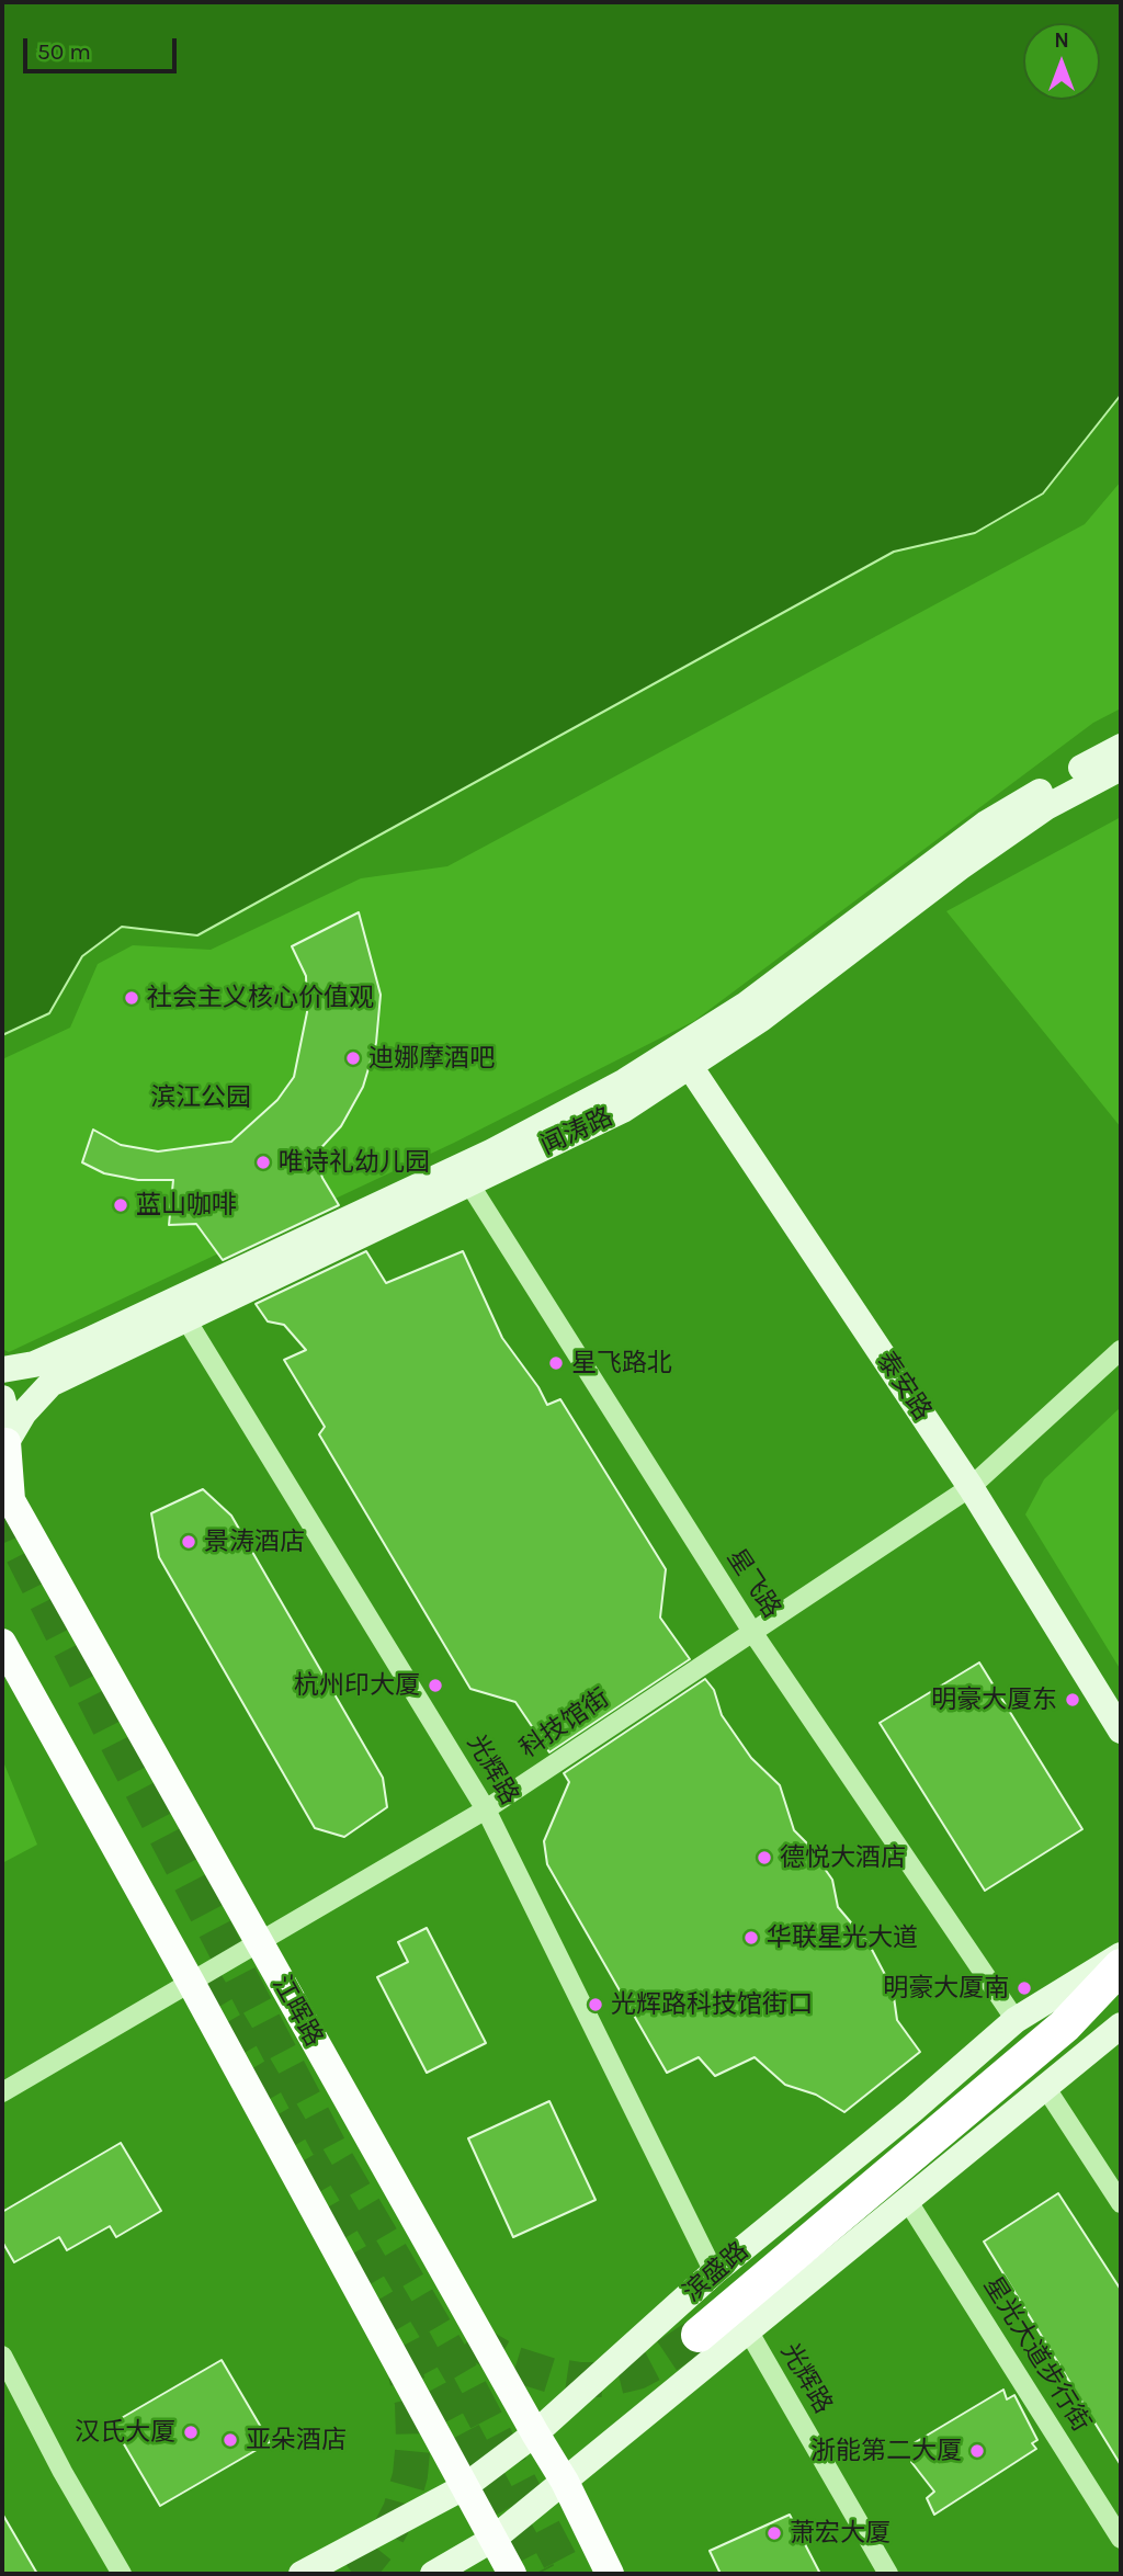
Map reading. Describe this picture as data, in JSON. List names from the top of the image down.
{
  "streets": {
    "main road": [
      "闻涛路",
      "泰安路",
      "江晖路",
      "滨盛路"
    ],
    "street": [
      "星飞路",
      "科技馆街",
      "光辉路",
      "星光大道步行街"
    ]
  },
  "crossings": [
    ["闻涛路", "泰安路"],
    ["闻涛路", "星飞路"],
    ["闻涛路", "光辉路"],
    ["闻涛路", "江晖路"],
    ["泰安路", "科技馆街"],
    ["星飞路", "科技馆街"],
    ["星飞路", "滨盛路"],
    ["科技馆街", "光辉路"],
    ["科技馆街", "江晖路"],
    ["光辉路", "滨盛路"],
    ["江晖路", "滨盛路"]
  ],
  "parks": ["滨江公园"],
  "places": [
    "社会主义核心价值观",
    "迪娜摩酒吧",
    "唯诗礼幼儿园",
    "蓝山咖啡",
    "星飞路北",
    "景涛酒店",
    "杭州印大厦",
    "明豪大厦东",
    "德悦大酒店",
    "华联星光大道",
    "明豪大厦南",
    "光辉路科技馆街口",
    "汉氏大厦",
    "亚朵酒店",
    "浙能第二大厦",
    "萧宏大厦"
  ],
  "scale_bar": "50 m",
  "north": "top"
}
